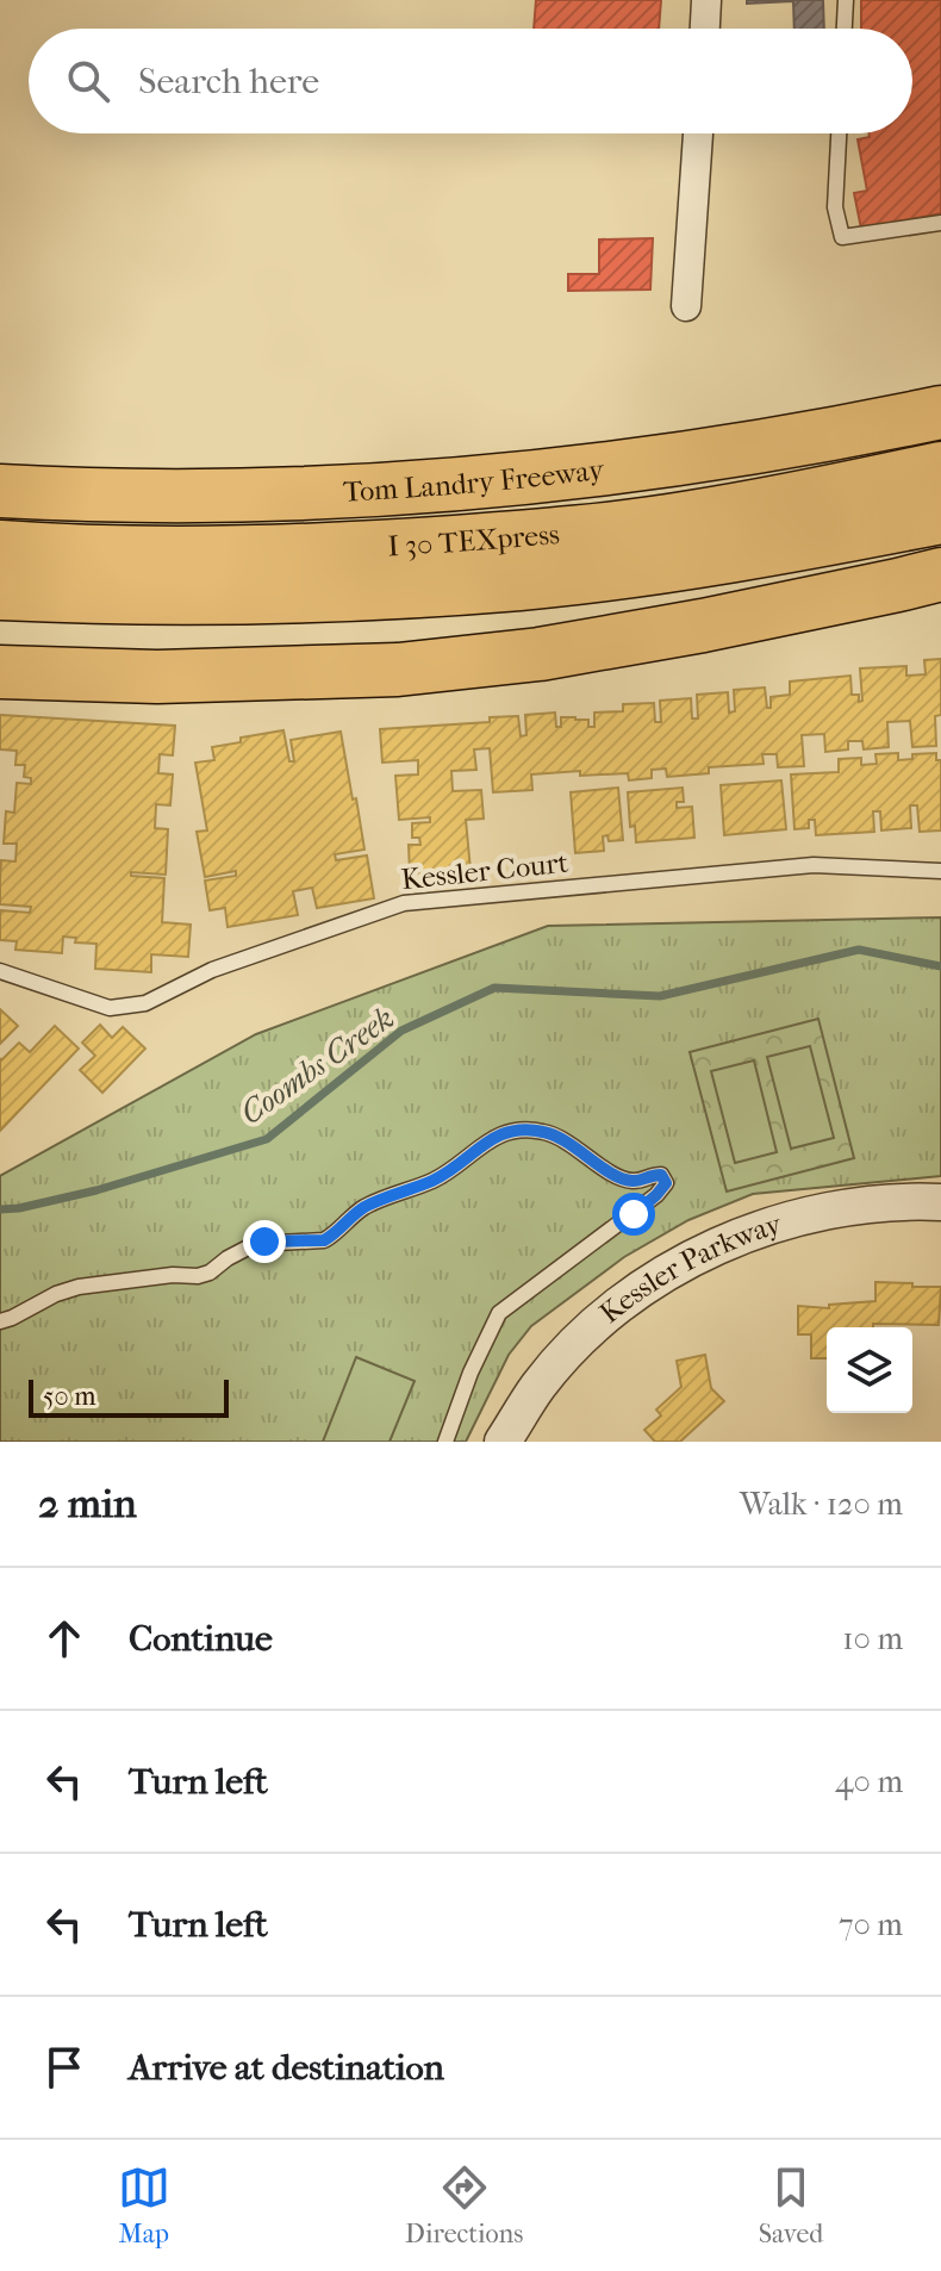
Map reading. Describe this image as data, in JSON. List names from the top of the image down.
{
  "streets": {
    "highway": ["Tom Landry Freeway", "I 30 TEXpress"],
    "street": ["Kessler Parkway"],
    "lane": ["Kessler Court"]
  },
  "water": ["Coombs Creek"],
  "scale_bar": "50 m",
  "page": {
    "search": "Search here",
    "scale": "50 m",
    "heading": ["2 min", "Walk · 120 m"],
    "list": [
      ["Continue", "10 m"],
      ["Turn left", "40 m"],
      ["Turn left", "70 m"],
      "Arrive at destination"
    ],
    "nav": ["Map", "Directions", "Saved"]
  }
}
